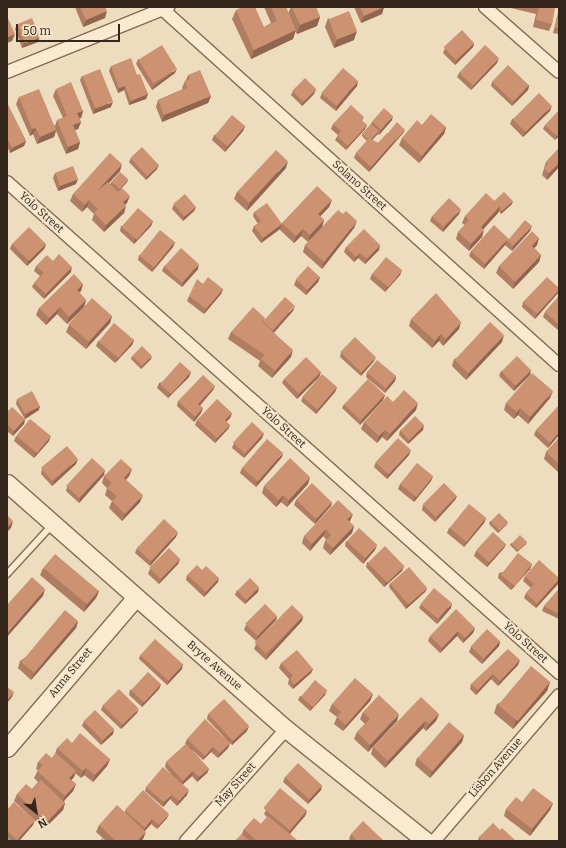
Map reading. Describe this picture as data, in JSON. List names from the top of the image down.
{
  "streets": {
    "street": [
      "Solano Street",
      "Yolo Street",
      "Bryte Avenue",
      "Anna Street",
      "Lisbon Avenue",
      "May Street"
    ]
  },
  "crossings": [
    ["Bryte Avenue", "Anna Street"],
    ["Bryte Avenue", "May Street"]
  ],
  "scale_bar": "50 m",
  "north": "bottom right"
}
